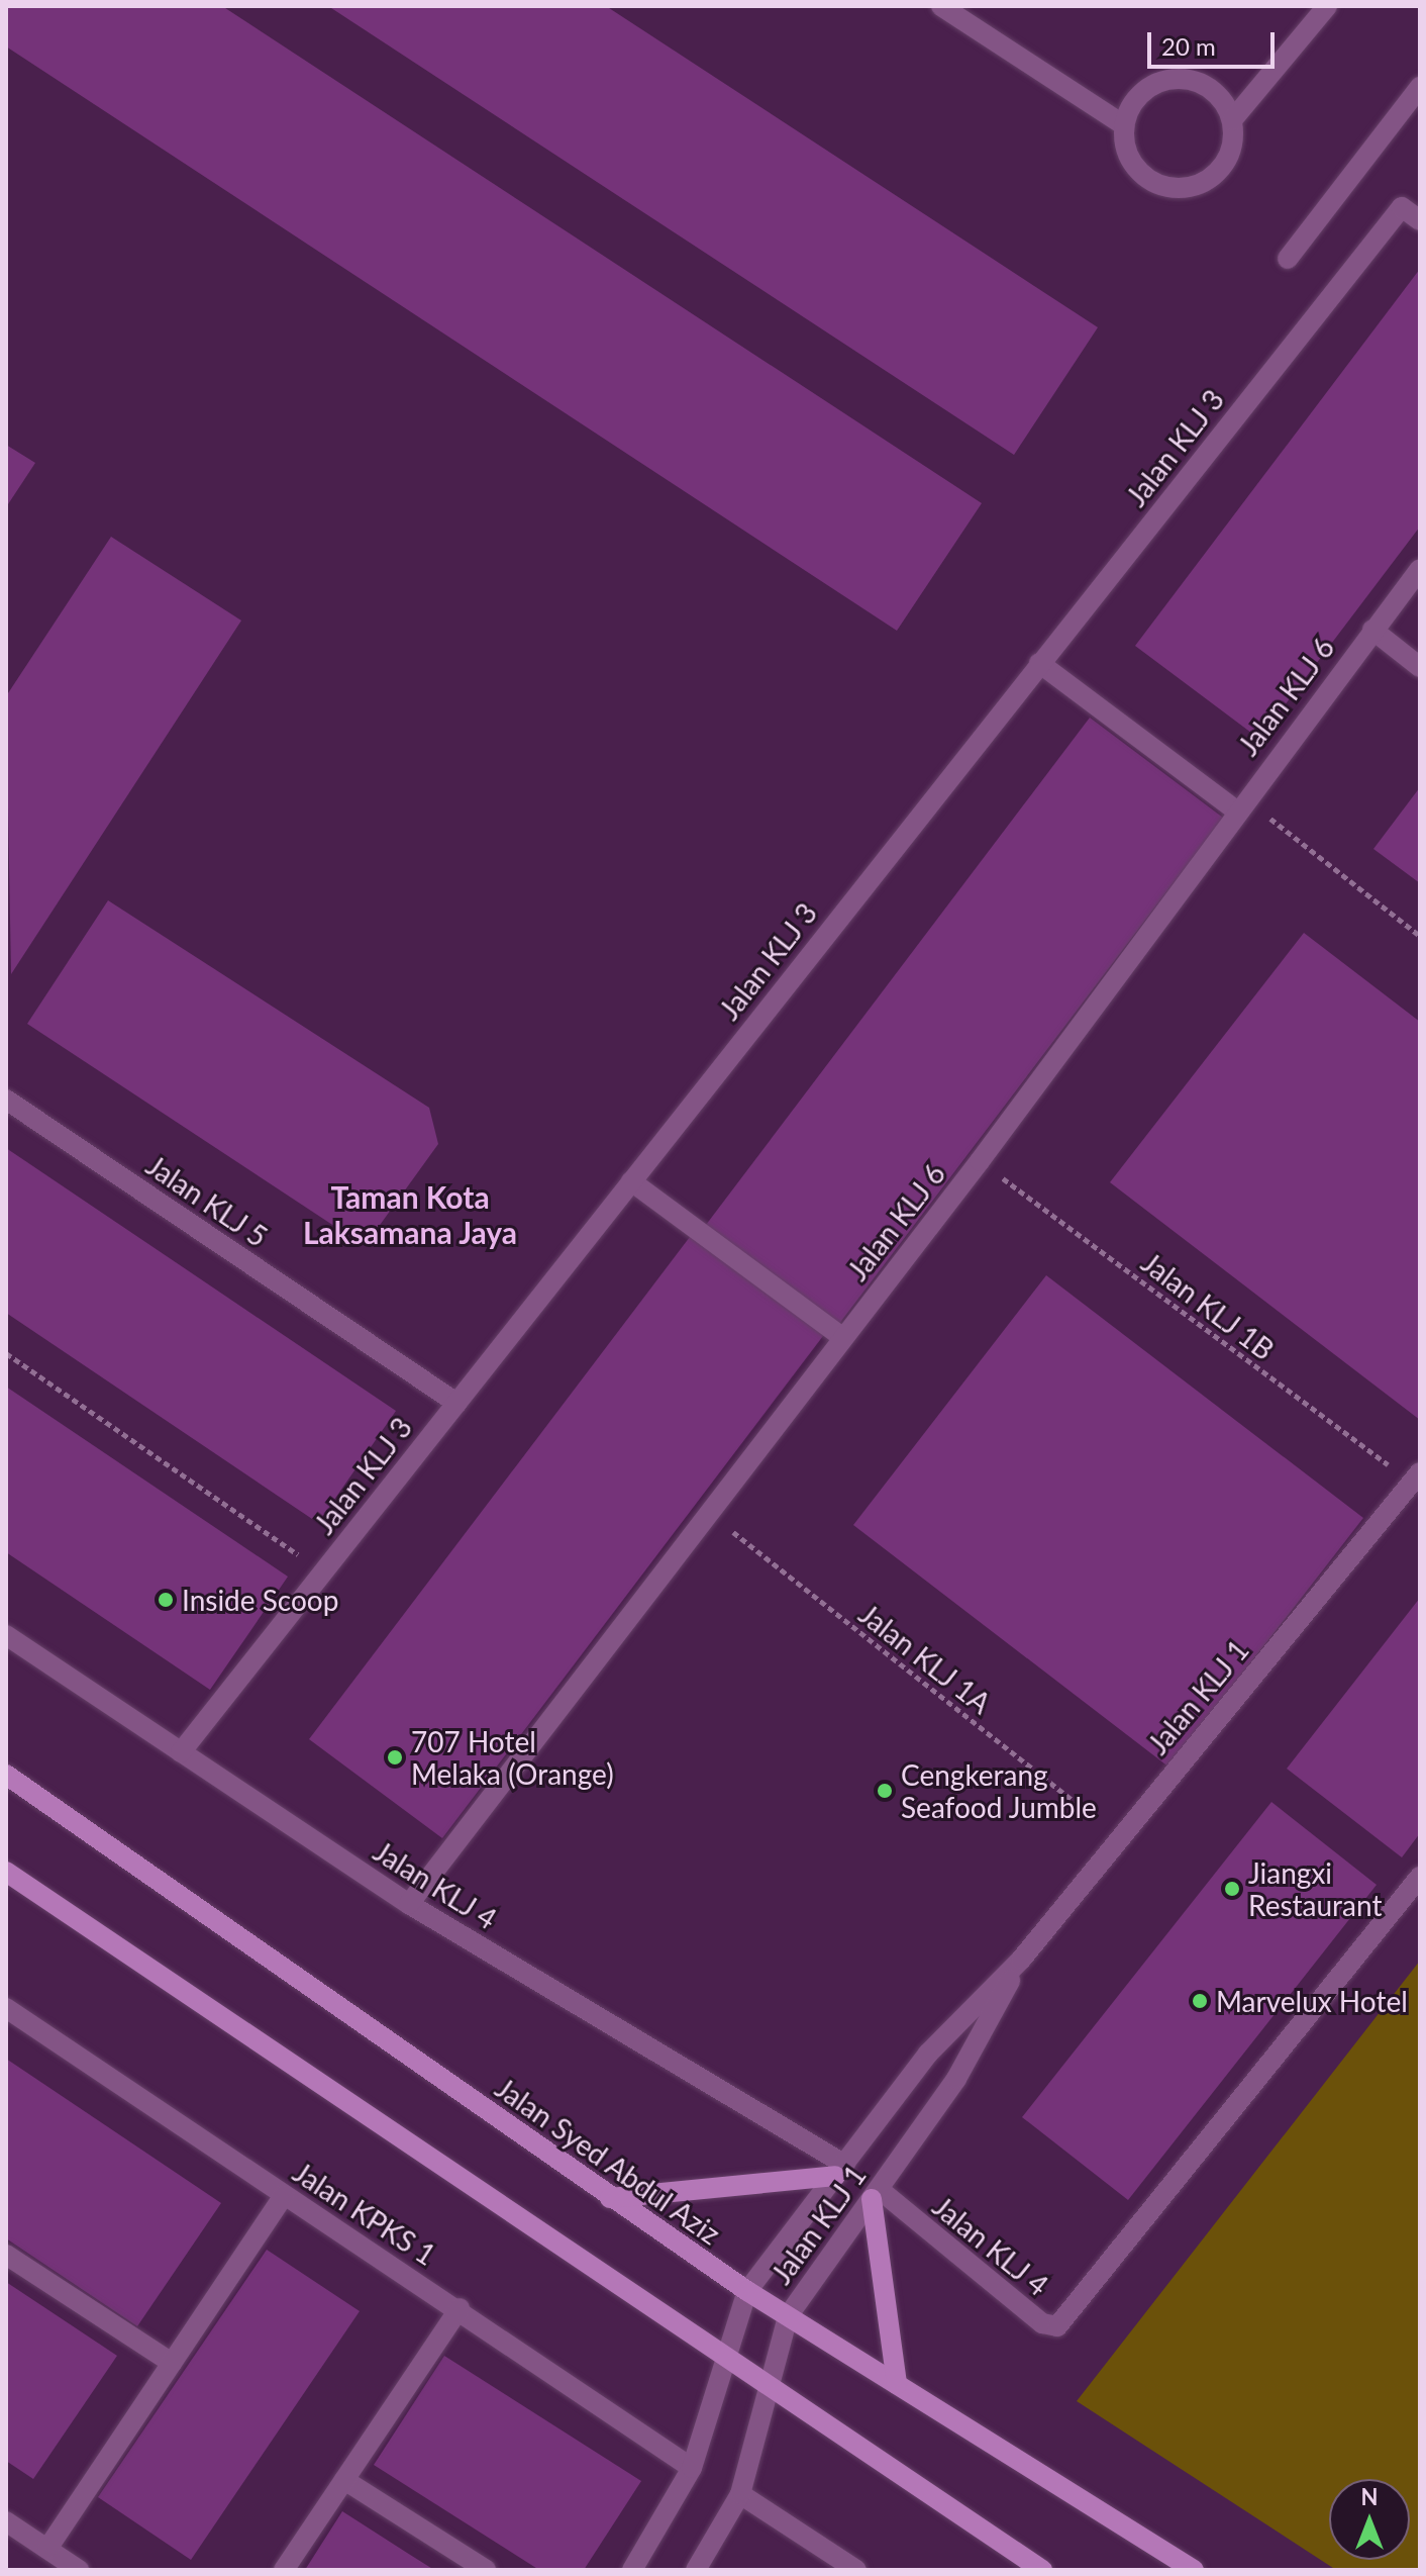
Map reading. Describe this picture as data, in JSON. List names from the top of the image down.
{
  "streets": {
    "main road": ["Jalan Syed Abdul Aziz"],
    "street": [
      "Jalan KLJ 3",
      "Jalan KLJ 6",
      "Jalan KLJ 5",
      "Jalan KLJ 1",
      "Jalan KLJ 4",
      "Jalan KPKS 1"
    ],
    "path": ["Jalan KLJ 1B", "Jalan KLJ 1A"]
  },
  "crossings": [
    ["Jalan KLJ 3", "Jalan KLJ 5"],
    ["Jalan KLJ 3", "Jalan KLJ 4"],
    ["Jalan KLJ 6", "Jalan KLJ 1B"],
    ["Jalan KLJ 6", "Jalan KLJ 1A"],
    ["Jalan KLJ 6", "Jalan KLJ 4"],
    ["Jalan KLJ 1B", "Jalan KLJ 1"],
    ["Jalan KLJ 1A", "Jalan KLJ 1"],
    ["Jalan KLJ 1", "Jalan KLJ 4"],
    ["Jalan KLJ 1", "Jalan Syed Abdul Aziz"]
  ],
  "districts": ["Taman Kota Laksamana Jaya"],
  "places": [
    "Inside Scoop",
    "707 Hotel Melaka (Orange)",
    "Cengkerang Seafood Jumble",
    "Jiangxi Restaurant",
    "Marvelux Hotel"
  ],
  "scale_bar": "20 m",
  "north": "top"
}
